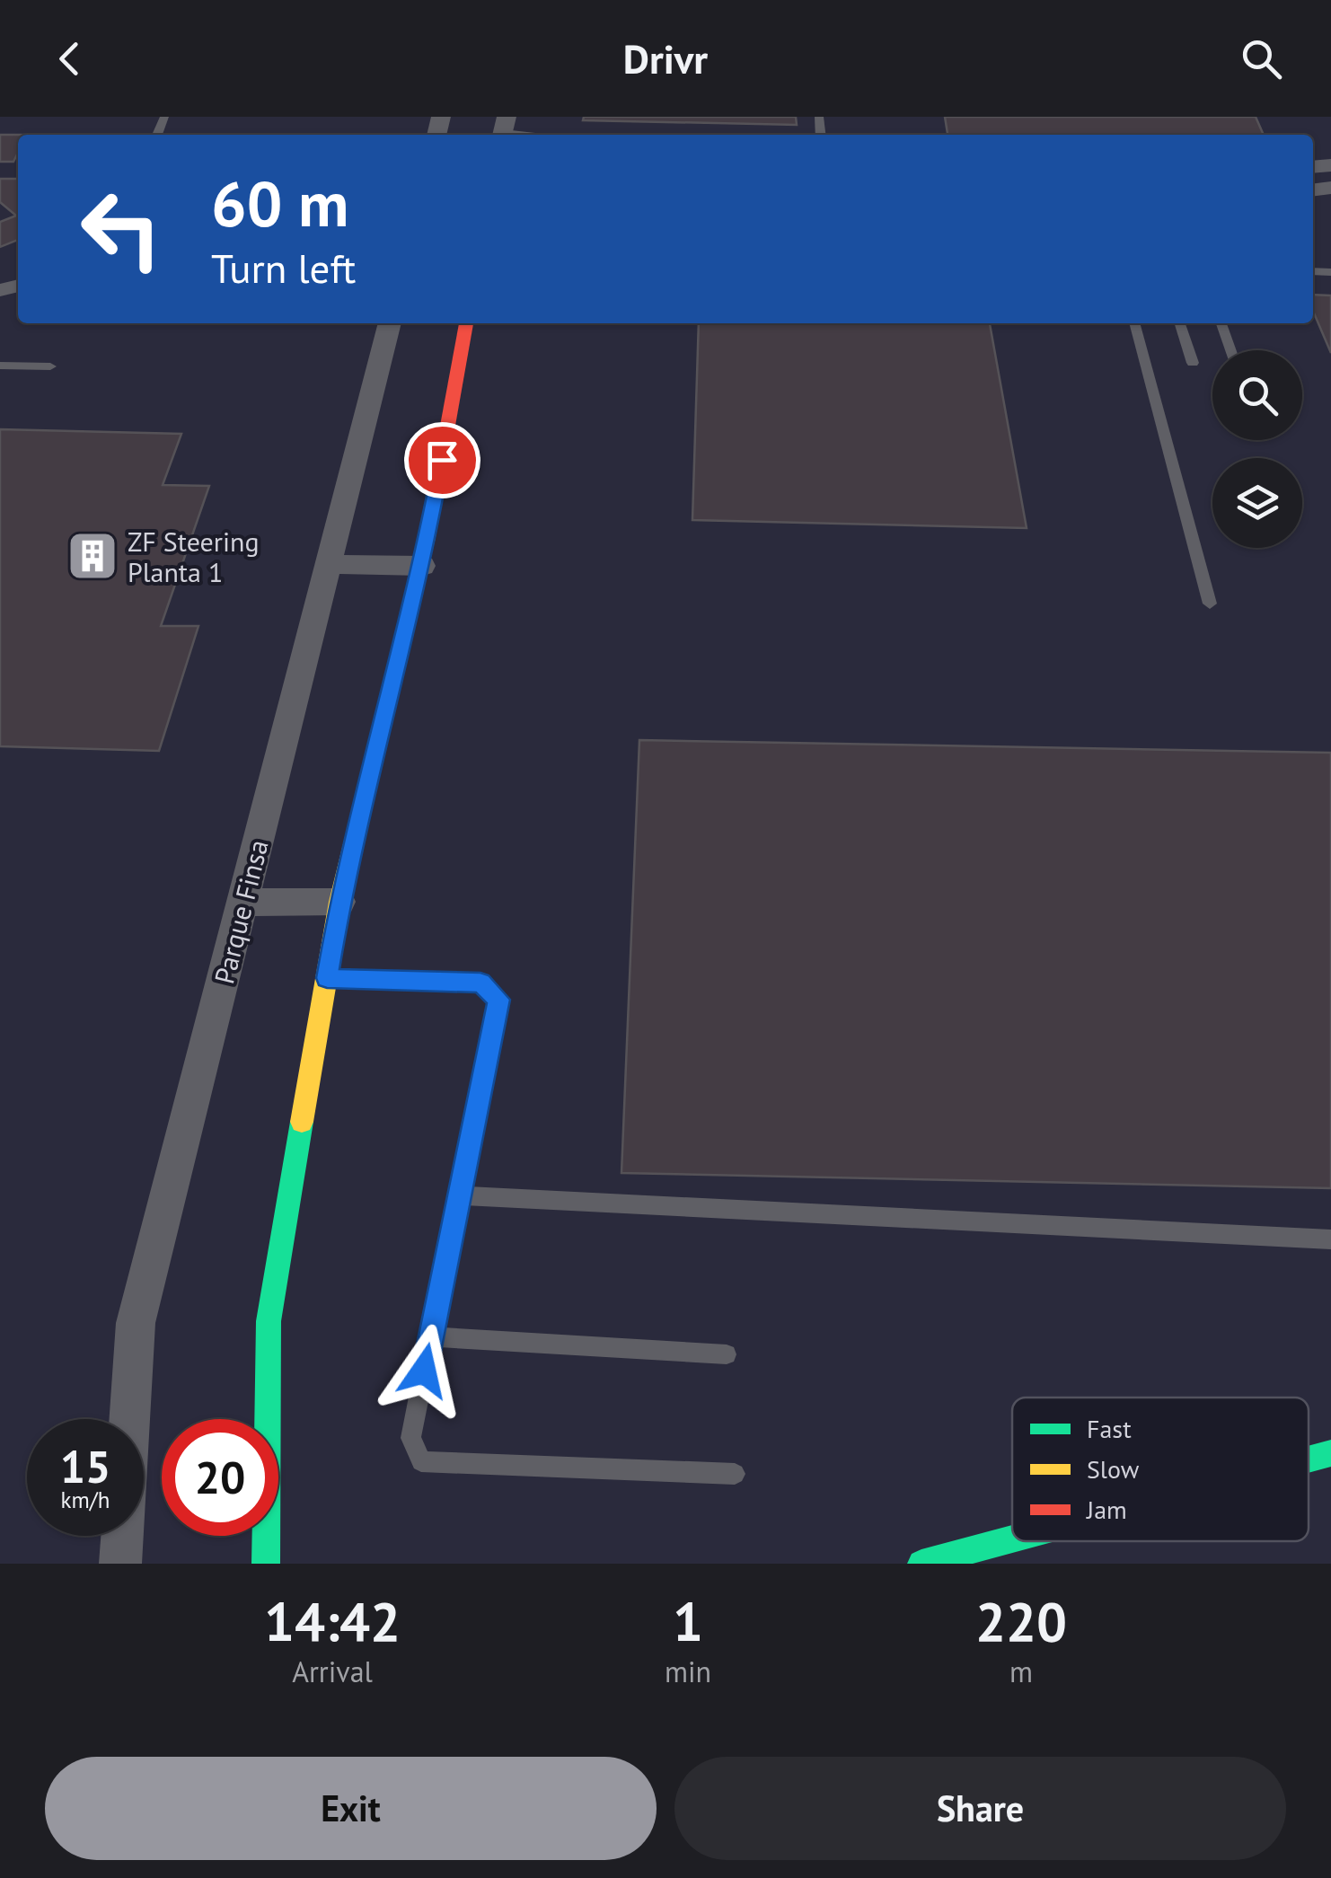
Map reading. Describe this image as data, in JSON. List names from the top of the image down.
{
  "streets": {
    "street": ["Parque Finsa"]
  },
  "places": {
    "building": ["ZF Steering Planta 1"]
  },
  "legend": ["Fast", "Slow", "Jam"],
  "page": {
    "header": "Drivr",
    "turn": ["60 m", "Turn left"],
    "speed": "15 km/h",
    "limit": "20",
    "eta": [
      "14:42",
      "Arrival",
      "1",
      "min",
      "220",
      "m"
    ],
    "buttons": ["Exit", "Share"]
  }
}
